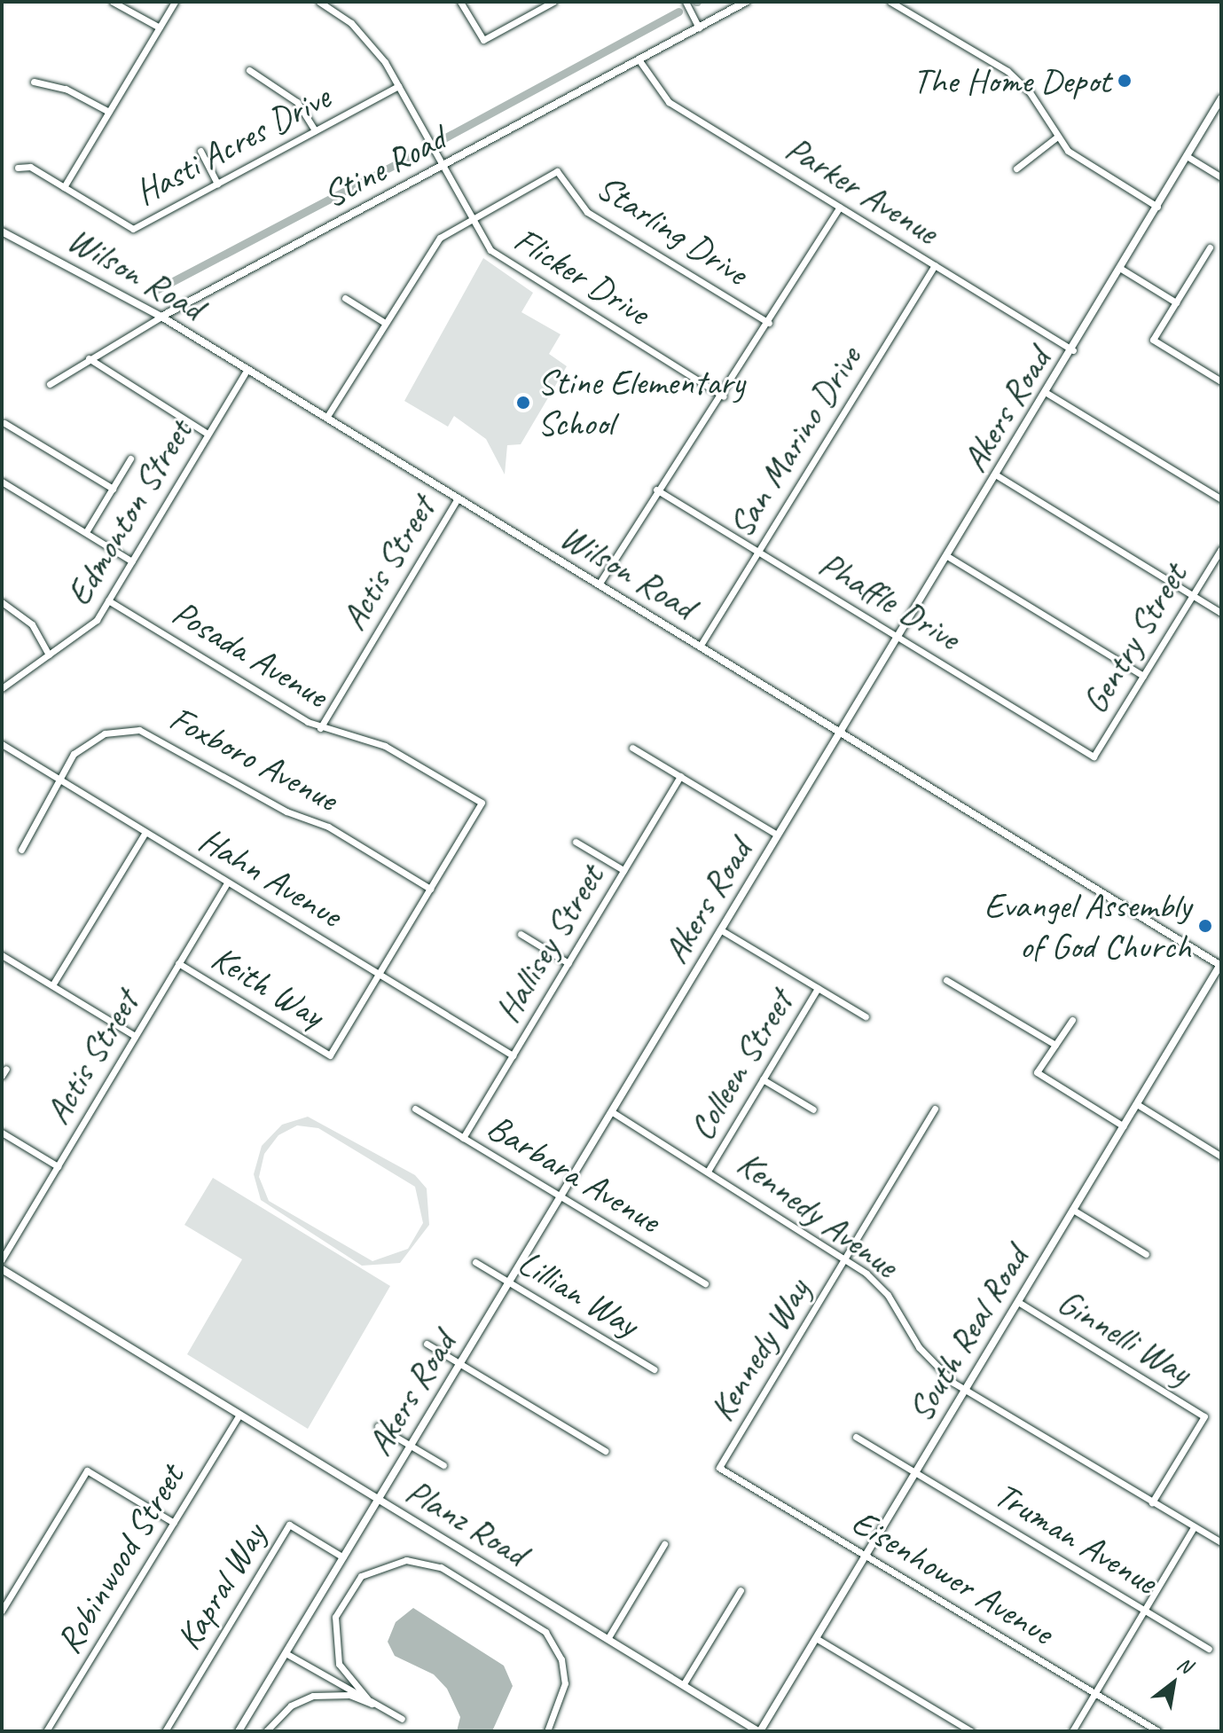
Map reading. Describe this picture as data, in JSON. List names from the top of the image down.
{
  "streets": {
    "street": [
      "Hasti Acres Drive",
      "Stine Road",
      "Parker Avenue",
      "Starling Drive",
      "Wilson Road",
      "Flicker Drive",
      "Akers Road",
      "San Marino Drive",
      "Edmonton Street",
      "Actis Street",
      "Phaffle Drive",
      "Gentry Street",
      "Posada Avenue",
      "Foxboro Avenue",
      "Hahn Avenue",
      "Hallisey Street",
      "Keith Way",
      "Colleen Street",
      "Barbara Avenue",
      "Kennedy Avenue",
      "Lillian Way",
      "South Real Road",
      "Ginnelli Way",
      "Kennedy Way",
      "Planz Road",
      "Truman Avenue",
      "Robinwood Street",
      "Eisenhower Avenue",
      "Kapral Way"
    ]
  },
  "crossings": [
    ["Hasti Acres Drive", "Flicker Drive"],
    ["Stine Road", "Parker Avenue"],
    ["Stine Road", "Wilson Road"],
    ["Stine Road", "Flicker Drive"],
    ["Parker Avenue", "Akers Road"],
    ["Parker Avenue", "San Marino Drive"],
    ["Starling Drive", "Flicker Drive"],
    ["Wilson Road", "Akers Road"],
    ["Wilson Road", "San Marino Drive"],
    ["Wilson Road", "Edmonton Street"],
    ["Wilson Road", "Actis Street"],
    ["Wilson Road", "South Real Road"],
    ["Akers Road", "Phaffle Drive"],
    ["Akers Road", "Barbara Avenue"],
    ["Akers Road", "Kennedy Avenue"],
    ["Akers Road", "Lillian Way"],
    ["Akers Road", "Planz Road"],
    ["Akers Road", "Kapral Way"],
    ["San Marino Drive", "Phaffle Drive"],
    ["Edmonton Street", "Posada Avenue"],
    ["Actis Street", "Posada Avenue"],
    ["Actis Street", "Hahn Avenue"],
    ["Actis Street", "Keith Way"],
    ["Phaffle Drive", "Gentry Street"],
    ["Posada Avenue", "Foxboro Avenue"],
    ["Foxboro Avenue", "Hahn Avenue"],
    ["Hahn Avenue", "Hallisey Street"],
    ["Hahn Avenue", "Keith Way"],
    ["Hallisey Street", "Barbara Avenue"],
    ["Colleen Street", "Kennedy Avenue"],
    ["Kennedy Avenue", "South Real Road"],
    ["Kennedy Avenue", "Ginnelli Way"],
    ["Kennedy Avenue", "Kennedy Way"],
    ["South Real Road", "Ginnelli Way"],
    ["South Real Road", "Planz Road"],
    ["South Real Road", "Truman Avenue"],
    ["South Real Road", "Eisenhower Avenue"],
    ["Kennedy Way", "Eisenhower Avenue"],
    ["Planz Road", "Robinwood Street"]
  ],
  "places": ["The Home Depot", "Stine Elementary School", "Evangel Assembly of God Church"],
  "north": "top right"
}
